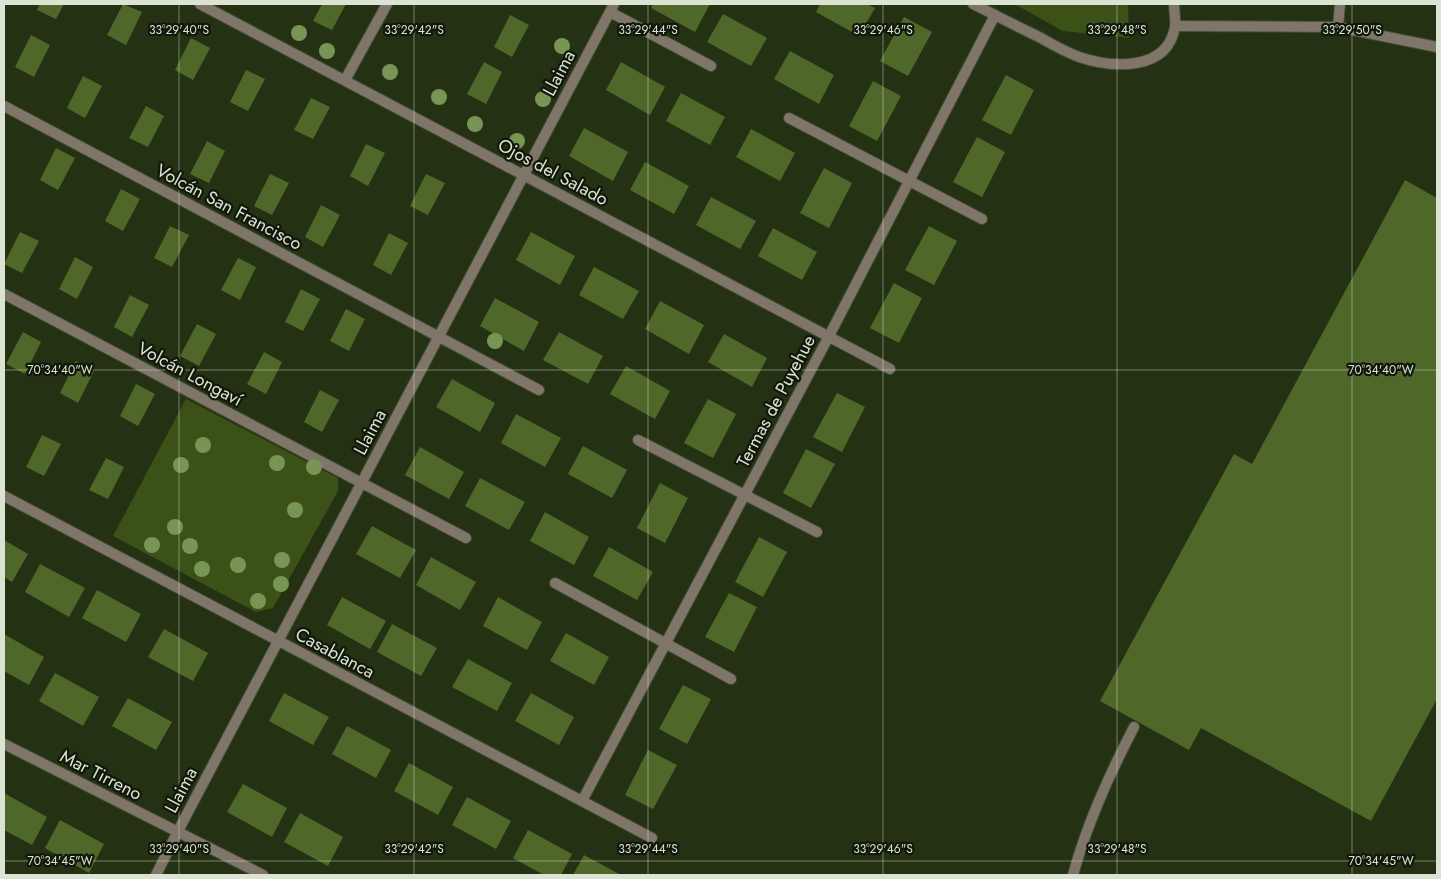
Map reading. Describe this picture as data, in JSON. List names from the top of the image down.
{
  "streets": {
    "street": [
      "Llaima",
      "Ojos del Salado",
      "Volcán San Francisco",
      "Volcán Longaví",
      "Termas de Puyehue",
      "Casablanca",
      "Mar Tirreno"
    ]
  },
  "crossings": [
    ["Llaima", "Ojos del Salado"],
    ["Llaima", "Volcán San Francisco"],
    ["Llaima", "Volcán Longaví"],
    ["Llaima", "Casablanca"],
    ["Llaima", "Mar Tirreno"],
    ["Ojos del Salado", "Termas de Puyehue"],
    ["Termas de Puyehue", "Casablanca"]
  ],
  "coordinates": [
    "33°29'40\"S",
    "33°29'42\"S",
    "33°29'44\"S",
    "33°29'46\"S",
    "33°29'48\"S",
    "33°29'50\"S",
    "70°34'40\"W",
    "70°34'45\"W"
  ]
}
